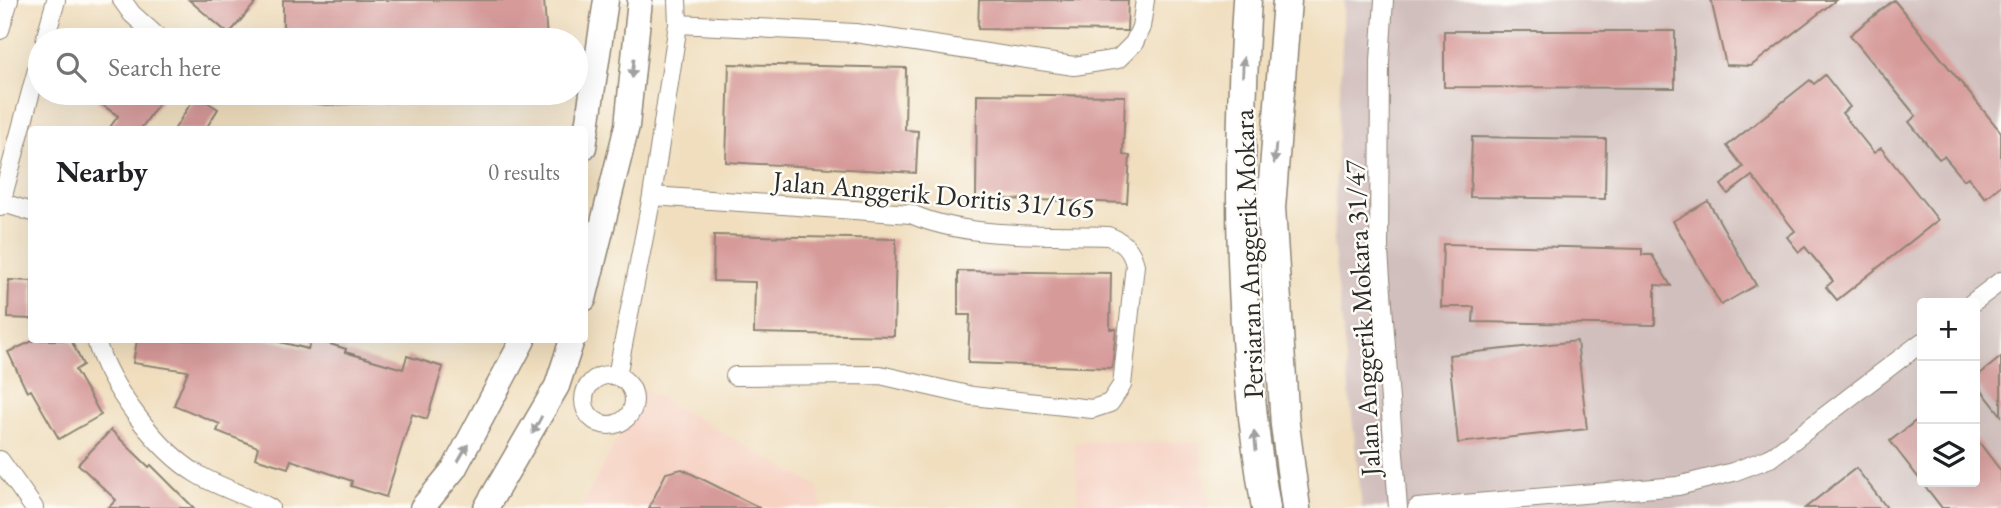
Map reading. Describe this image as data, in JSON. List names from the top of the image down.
{
  "streets": {
    "main road": ["Persiaran Anggerik Mokara"],
    "street": ["Jalan Anggerik Doritis 31/165", "Jalan Anggerik Mokara 31/47"]
  },
  "page": {
    "search": "Search here",
    "heading": ["Nearby", "0 results"],
    "map_buttons": ["+", "−"]
  }
}
